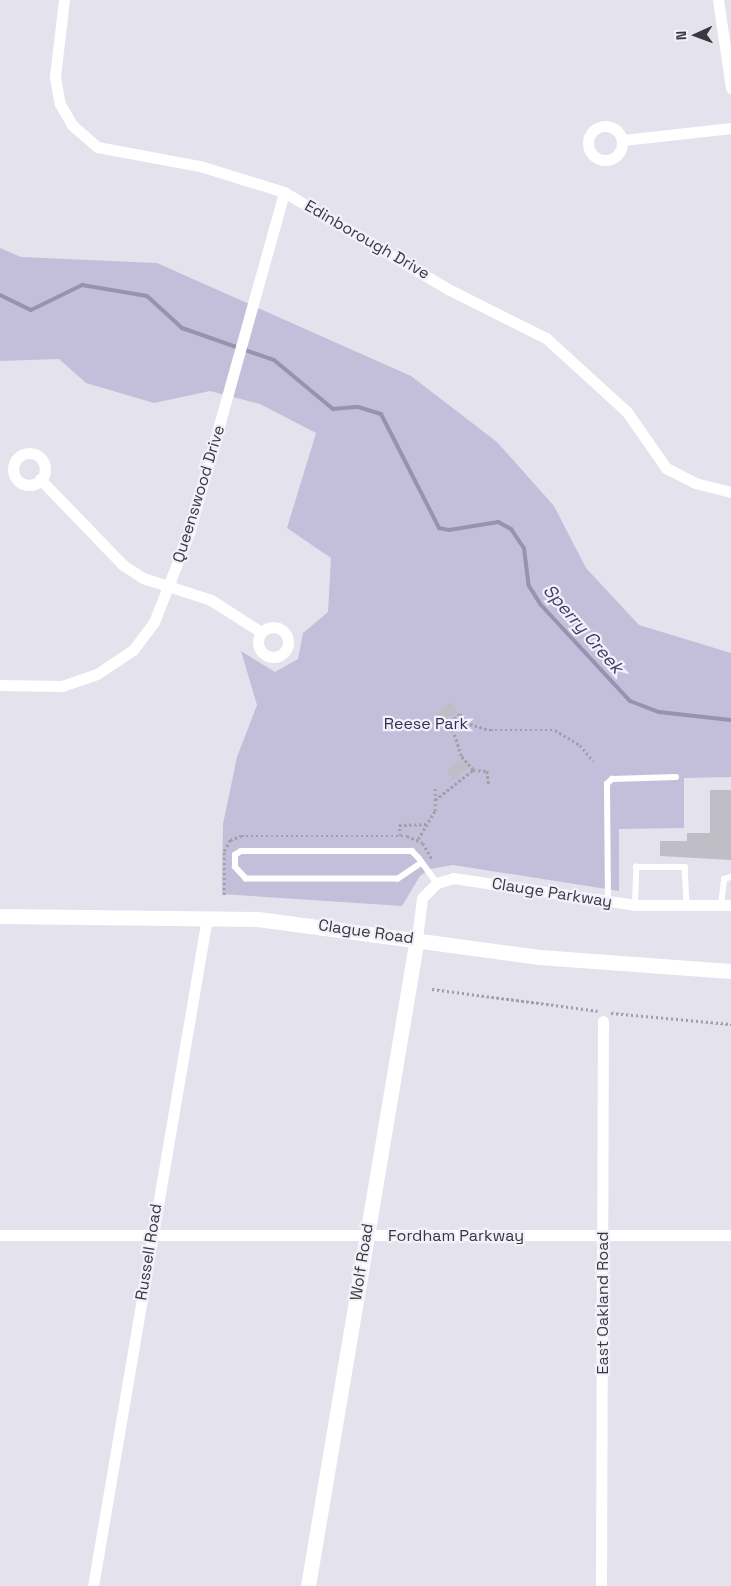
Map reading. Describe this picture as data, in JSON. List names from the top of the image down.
{
  "streets": {
    "main road": ["Clague Road", "Wolf Road"],
    "street": [
      "Edinborough Drive",
      "Queenswood Drive",
      "Clauge Parkway",
      "Fordham Parkway",
      "Russell Road",
      "East Oakland Road"
    ]
  },
  "crossings": [
    ["Edinborough Drive", "Queenswood Drive"],
    ["Clague Road", "Russell Road"],
    ["Clague Road", "Wolf Road"],
    ["Fordham Parkway", "Russell Road"],
    ["Fordham Parkway", "Wolf Road"],
    ["Fordham Parkway", "East Oakland Road"]
  ],
  "water": ["Sperry Creek"],
  "parks": ["Reese Park"],
  "north": "left"
}
